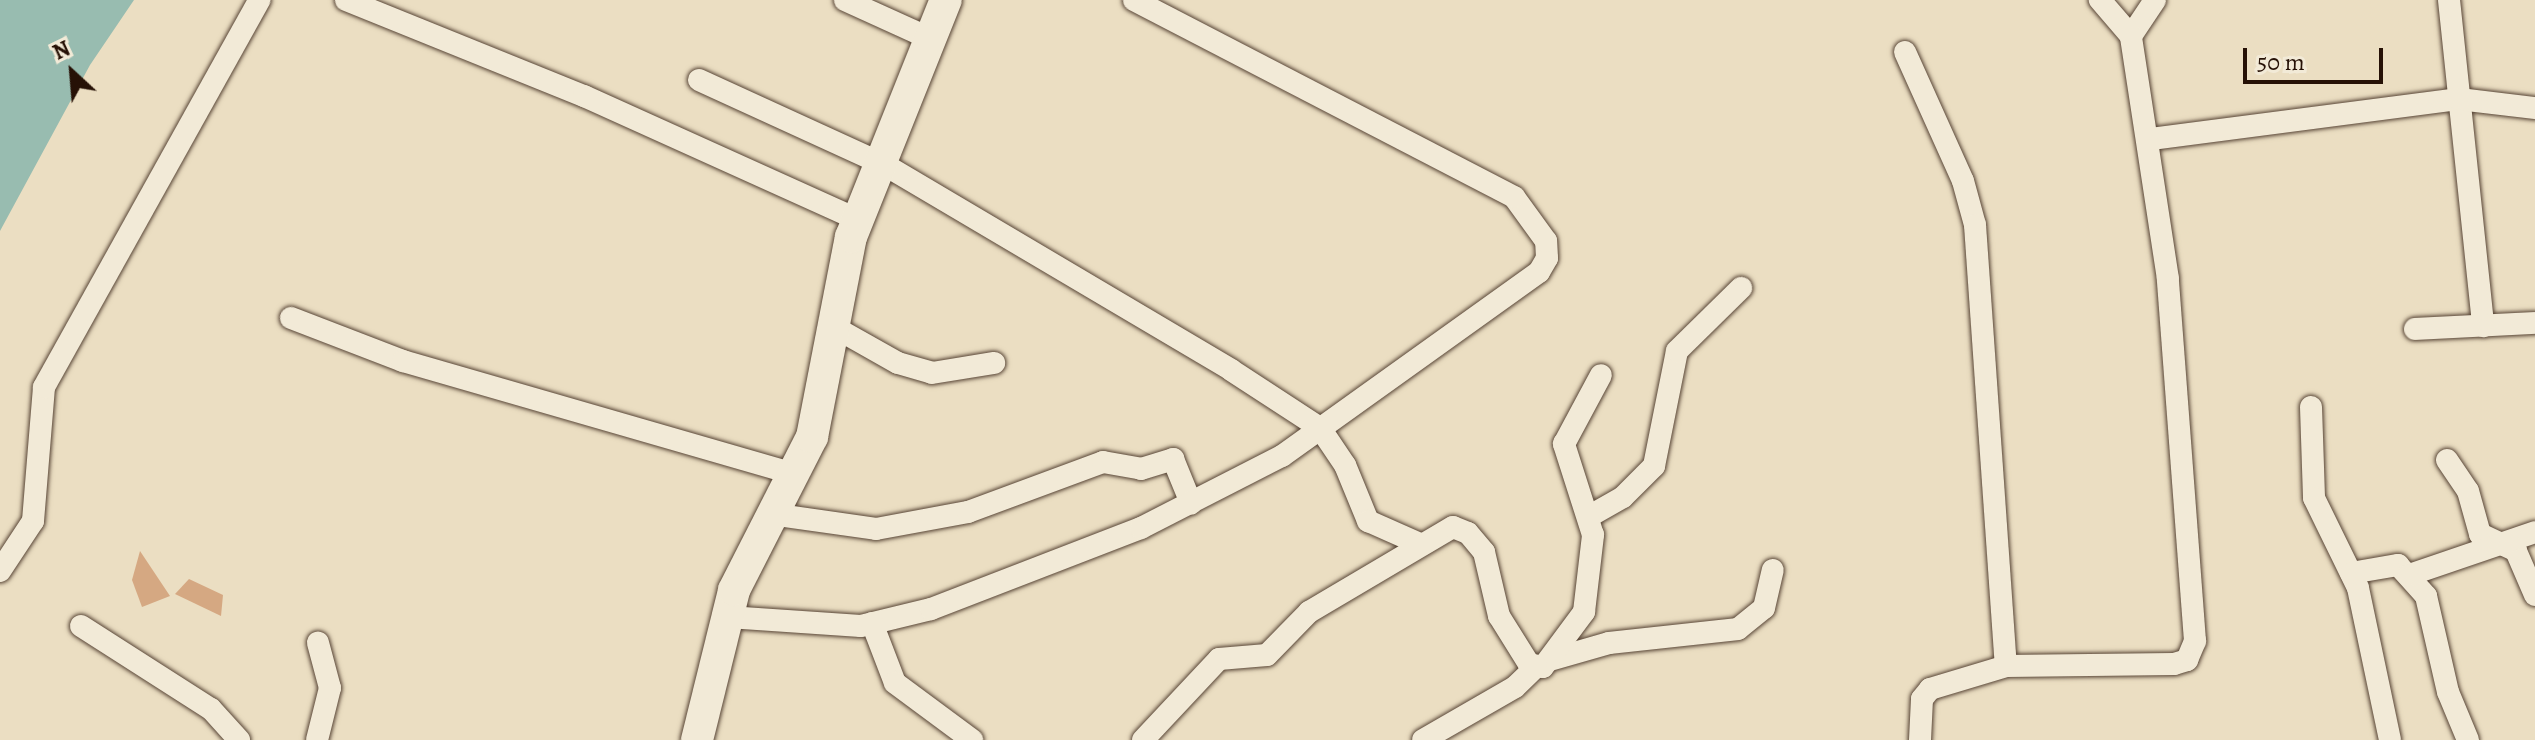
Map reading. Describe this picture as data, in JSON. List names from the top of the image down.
{
  "scale_bar": "50 m",
  "north": "top left"
}
